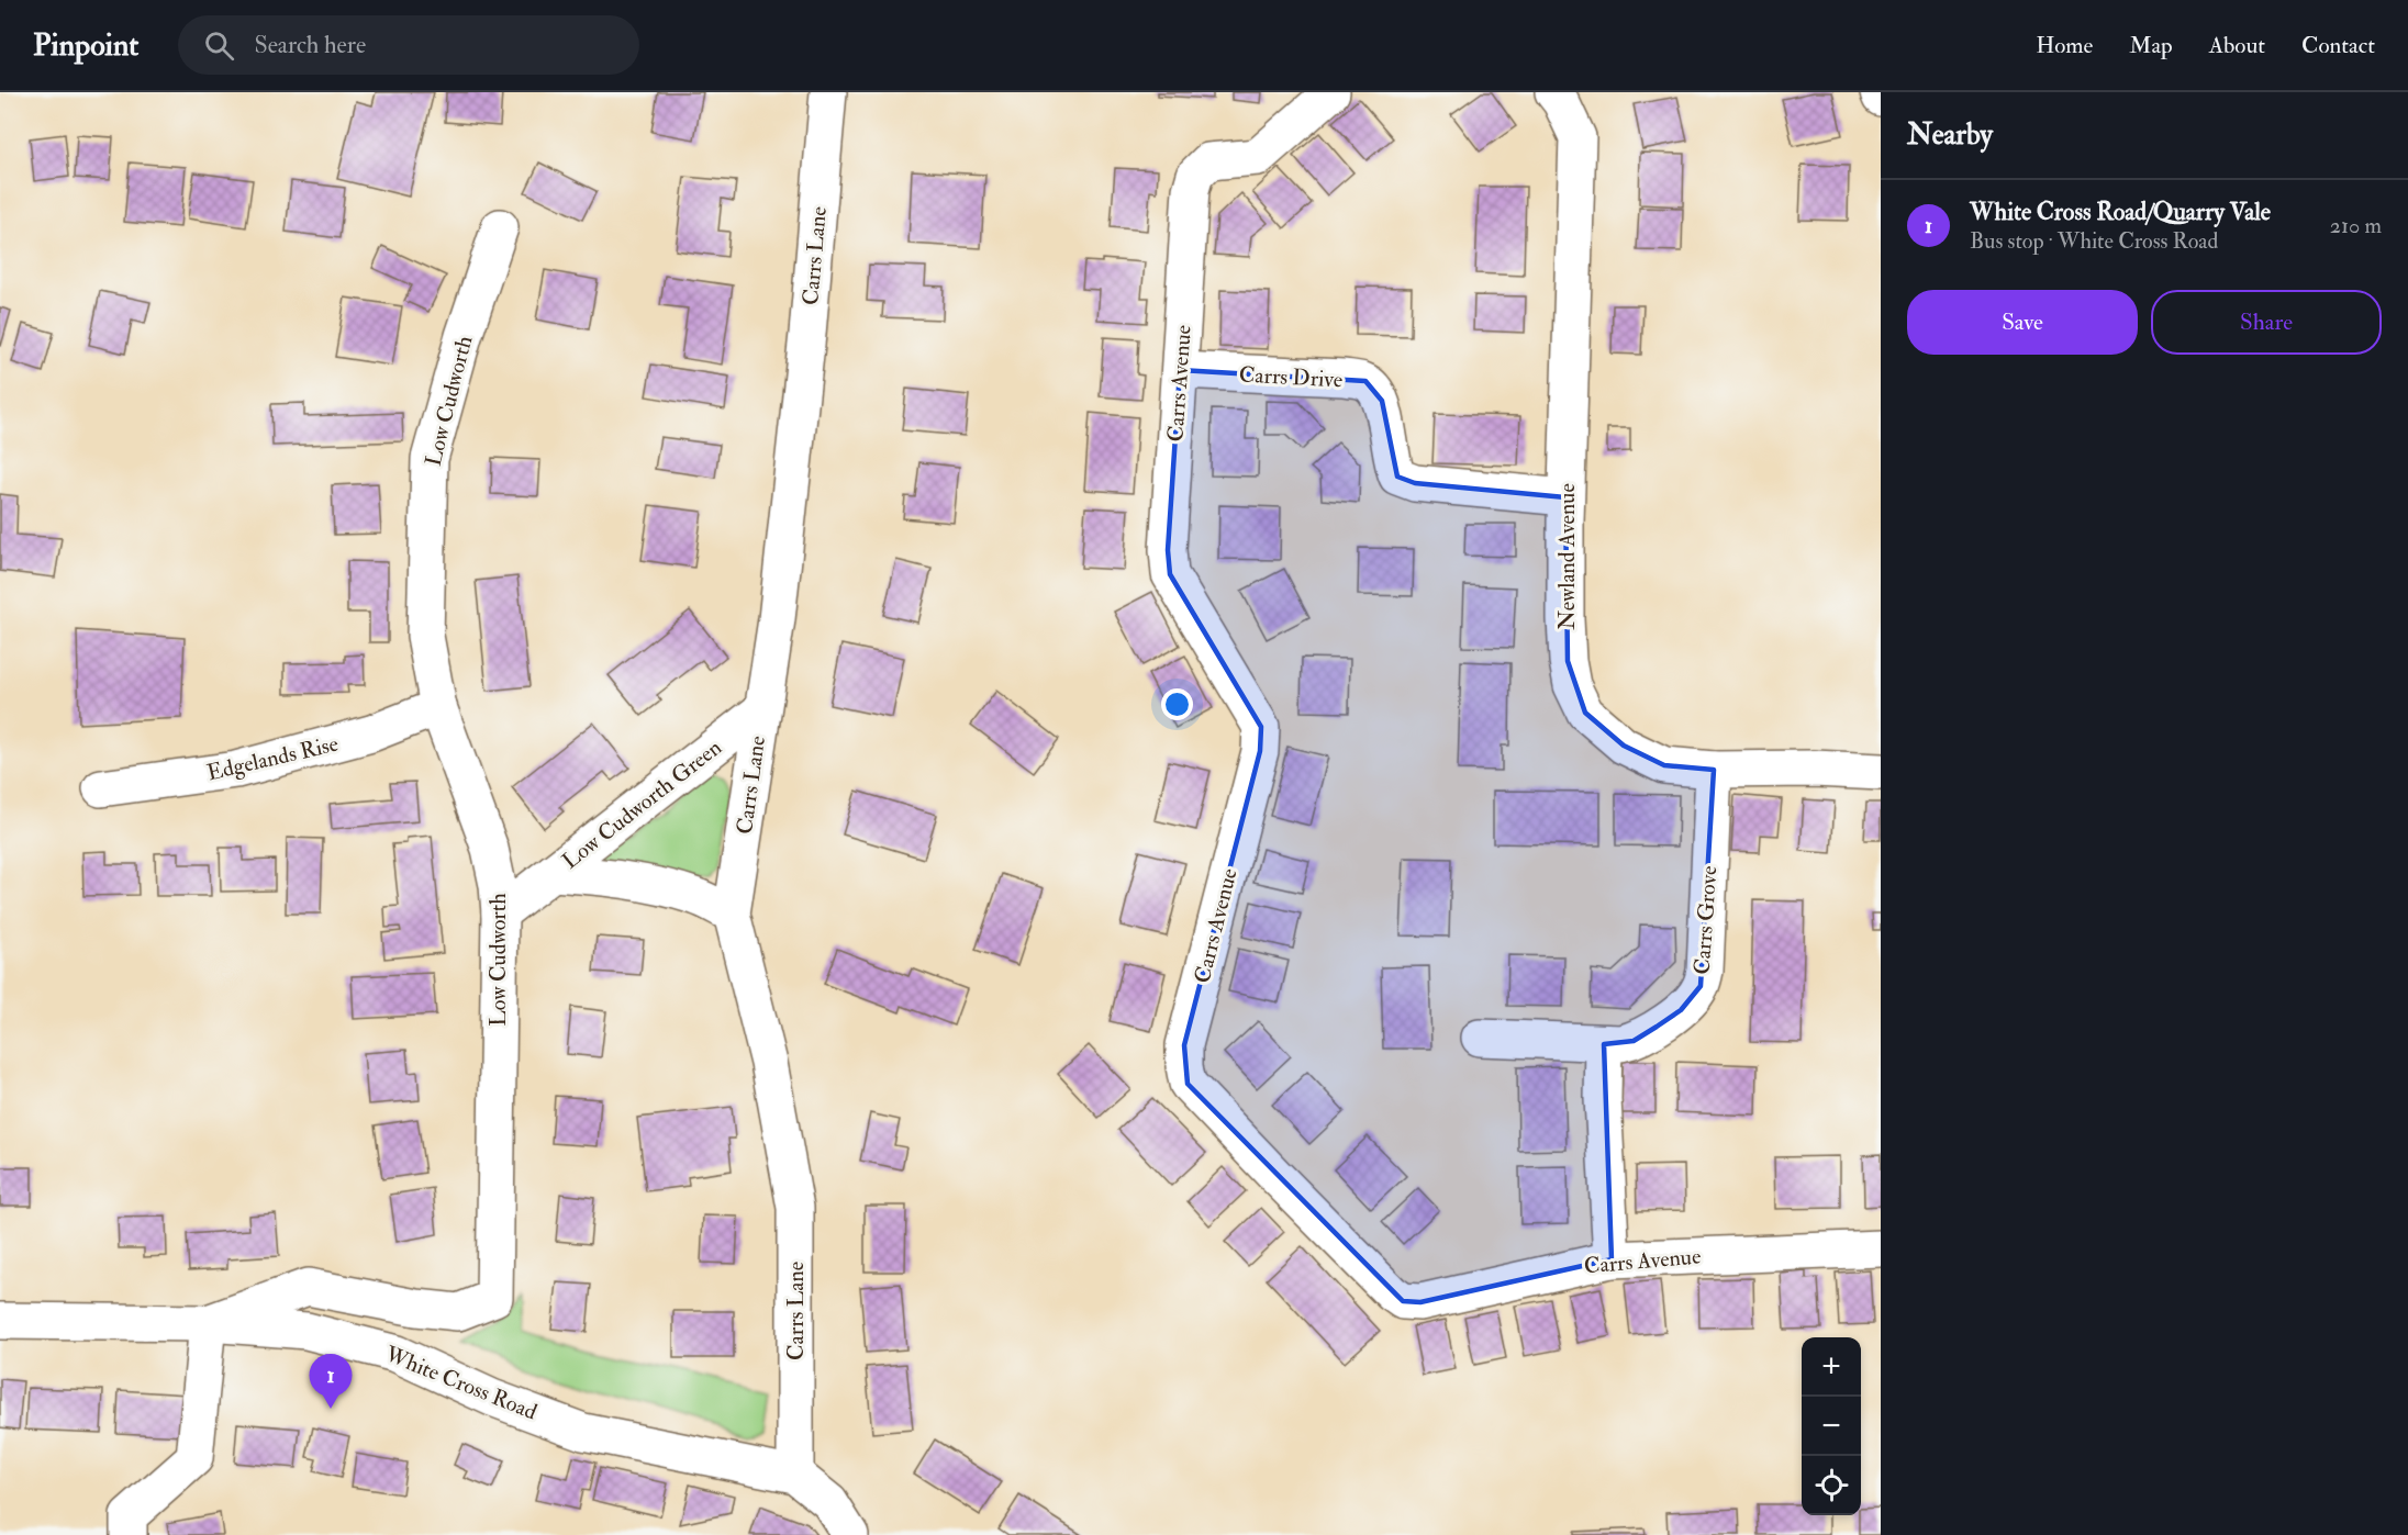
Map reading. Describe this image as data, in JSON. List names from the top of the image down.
{
  "streets": {
    "street": [
      "Carrs Lane",
      "Carrs Drive",
      "Carrs Avenue",
      "Low Cudworth",
      "Newland Avenue",
      "Edgelands Rise",
      "Low Cudworth Green",
      "Carrs Grove",
      "White Cross Road"
    ]
  },
  "crossings": [
    ["Carrs Lane", "Low Cudworth Green"],
    ["Carrs Lane", "White Cross Road"],
    ["Carrs Drive", "Carrs Avenue"],
    ["Carrs Drive", "Newland Avenue"],
    ["Low Cudworth", "Edgelands Rise"],
    ["Low Cudworth", "Low Cudworth Green"],
    ["Low Cudworth", "White Cross Road"],
    ["Newland Avenue", "Carrs Grove"]
  ],
  "page": {
    "header": "Pinpoint",
    "search": "Search here",
    "nav": [
      "Home",
      "Map",
      "About",
      "Contact"
    ],
    "heading": "Nearby",
    "list": [
      {
        "mark": "1",
        "name": "White Cross Road/Quarry Vale",
        "note": "Bus stop · White Cross Road",
        "value": "210 m"
      }
    ],
    "buttons": ["Save", "Share"],
    "map_buttons": ["+", "−"],
    "pins": "1"
  }
}
